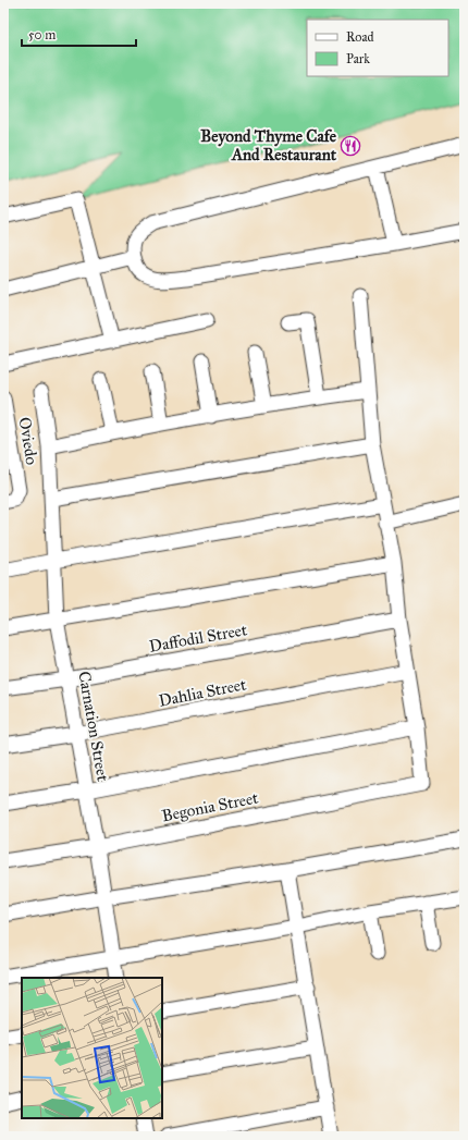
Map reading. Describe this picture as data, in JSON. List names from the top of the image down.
{
  "streets": {
    "street": [
      "Oviedo",
      "Daffodil Street",
      "Dahlia Street",
      "Carnation Street",
      "Begonia Street"
    ]
  },
  "crossings": [
    ["Daffodil Street", "Carnation Street"],
    ["Dahlia Street", "Carnation Street"],
    ["Carnation Street", "Begonia Street"]
  ],
  "places": {
    "restaurant": ["Beyond Thyme Cafe And Restaurant"]
  },
  "legend": ["Road", "Park"],
  "scale_bar": "50 m"
}
